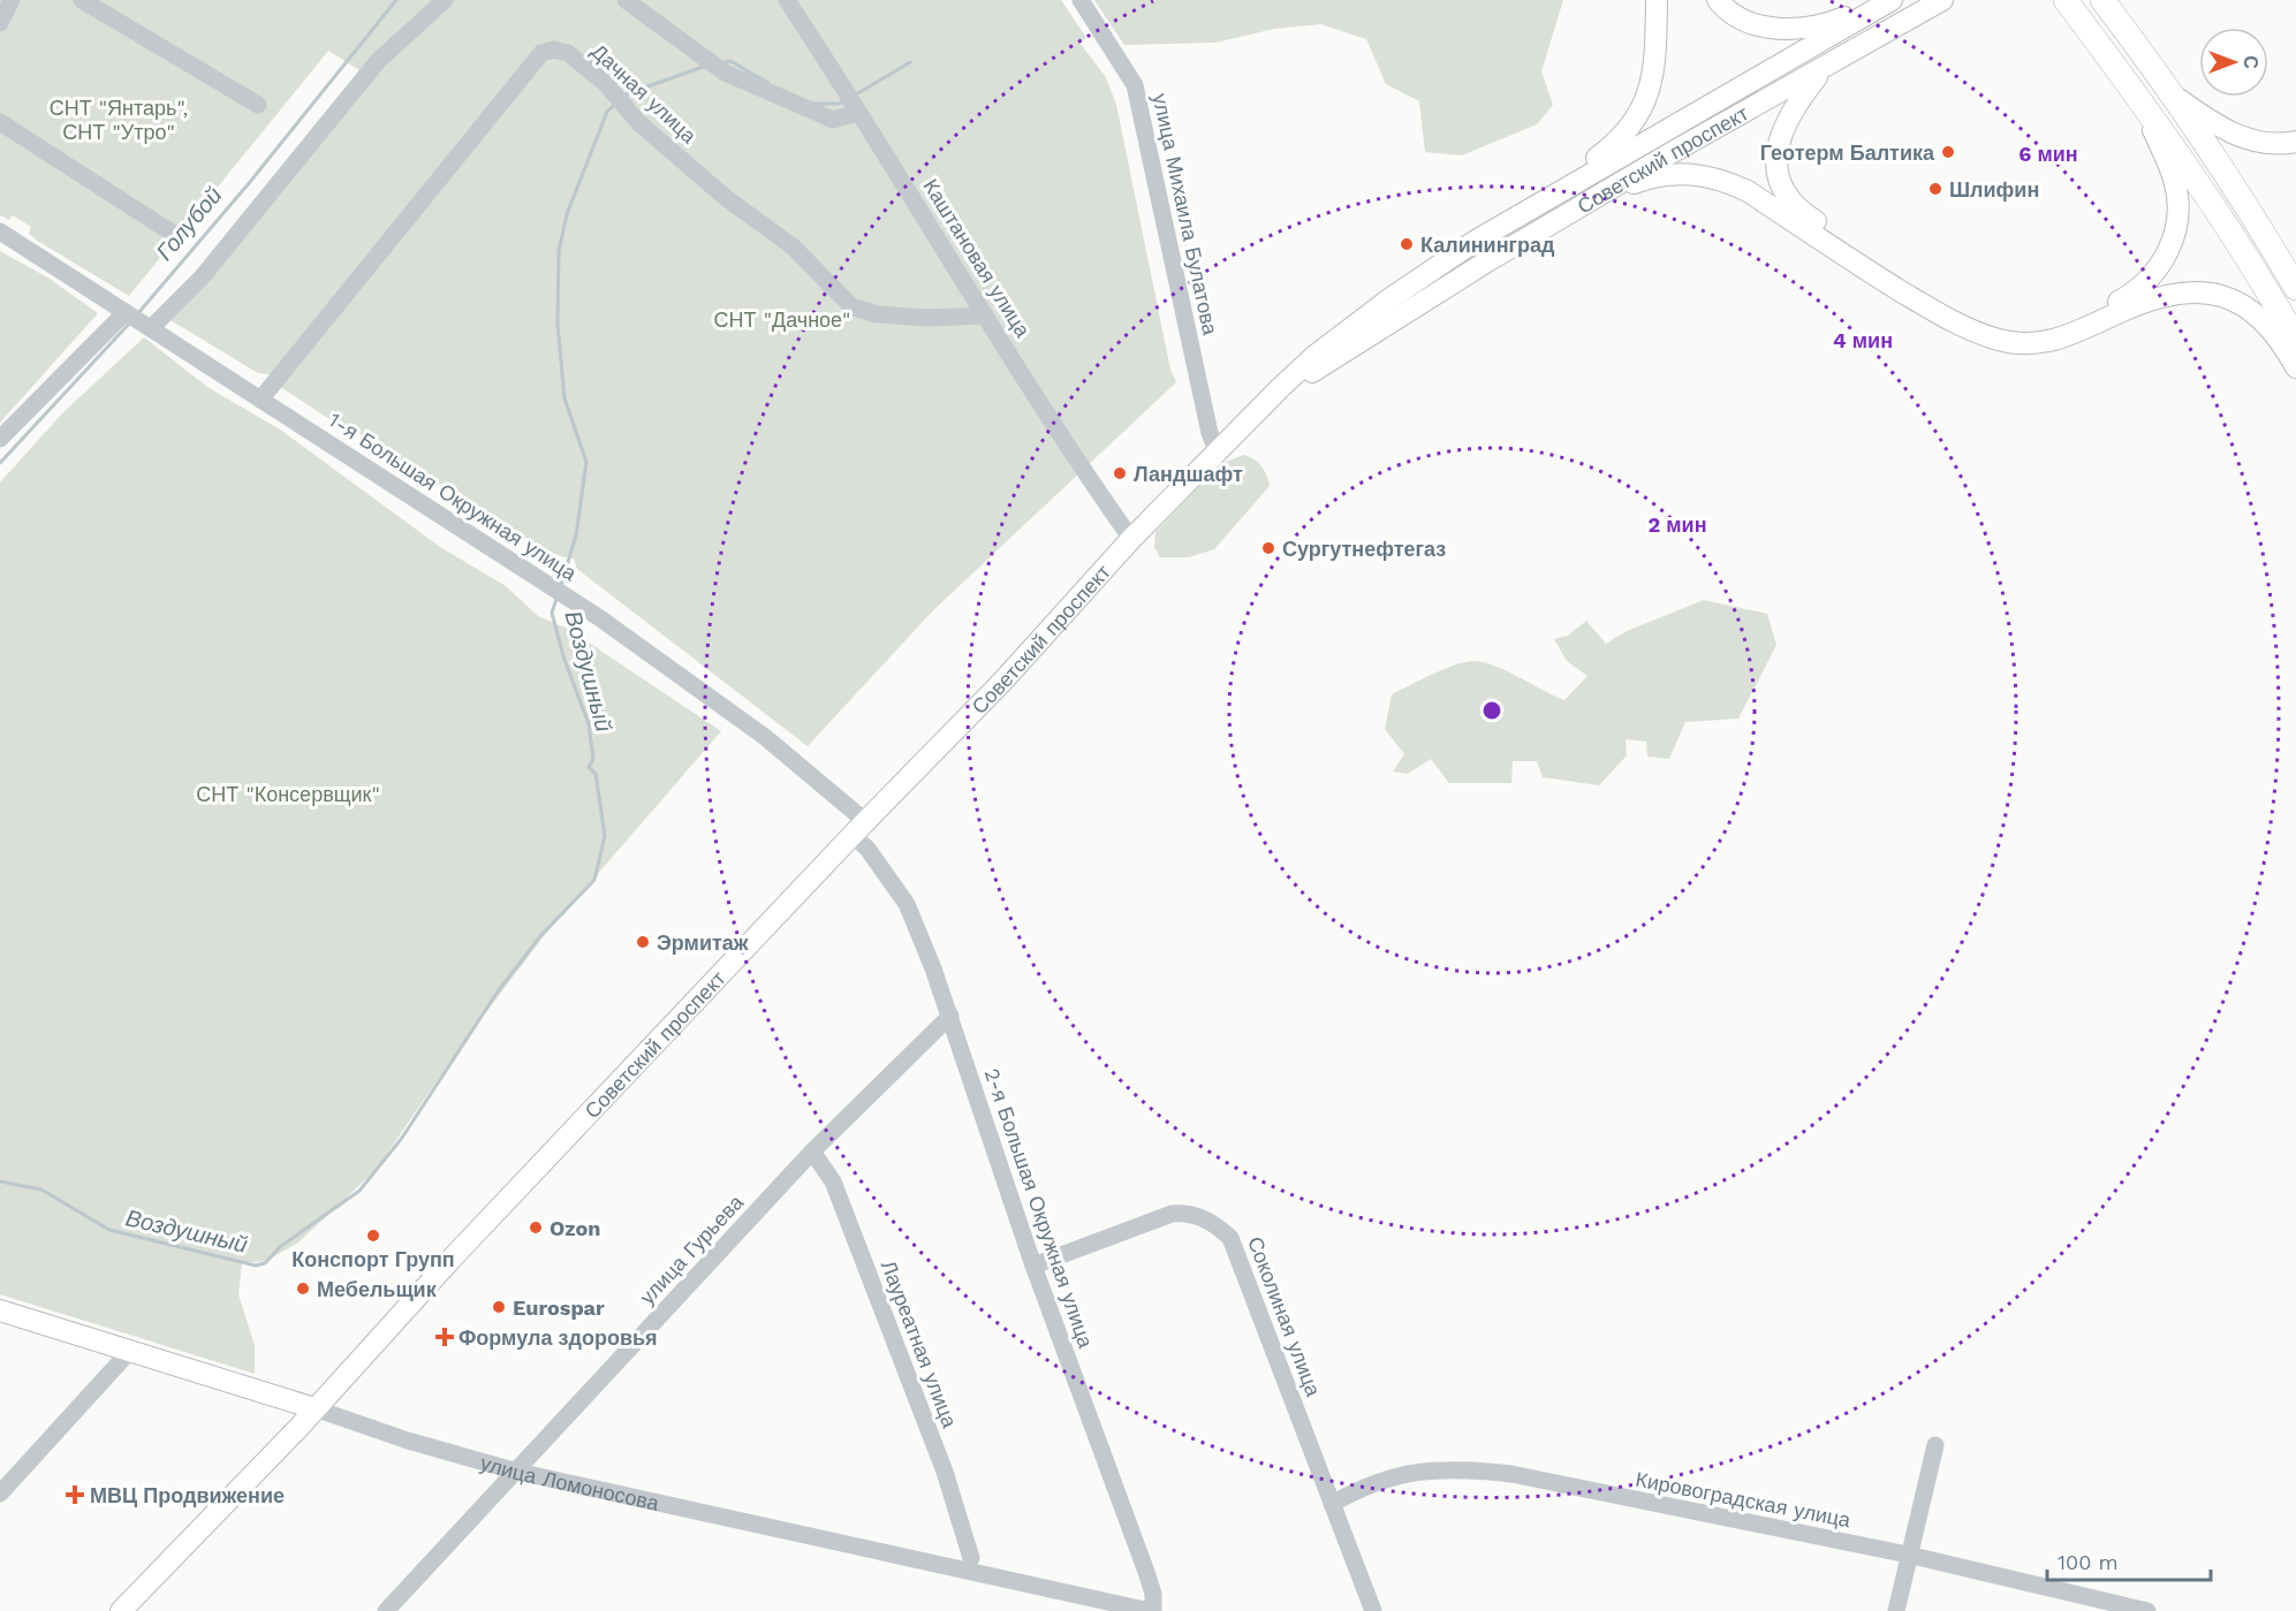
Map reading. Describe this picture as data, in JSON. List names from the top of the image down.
{
  "streets": {
    "main road": ["Советский проспект", "улица Ломоносова"],
    "street": [
      "Дачная улица",
      "улица Михаила Булатова",
      "Каштановая улица",
      "1-я Большая Окружная улица",
      "2-я Большая Окружная улица",
      "улица Гурьева",
      "Соколиная улица",
      "Лауреатная улица",
      "Кировоградская улица"
    ]
  },
  "crossings": [
    ["Дачная улица", "Каштановая улица"],
    ["Дачная улица", "1-я Большая Окружная улица"],
    ["Советский проспект", "улица Михаила Булатова"],
    ["Советский проспект", "Каштановая улица"],
    ["Советский проспект", "1-я Большая Окружная улица"],
    ["Советский проспект", "2-я Большая Окружная улица"],
    ["Советский проспект", "улица Ломоносова"],
    ["1-я Большая Окружная улица", "2-я Большая Окружная улица"],
    ["2-я Большая Окружная улица", "улица Гурьева"],
    ["2-я Большая Окружная улица", "Соколиная улица"],
    ["2-я Большая Окружная улица", "улица Ломоносова"],
    ["улица Гурьева", "Лауреатная улица"],
    ["улица Гурьева", "улица Ломоносова"],
    ["Соколиная улица", "Кировоградская улица"]
  ],
  "water": ["Голубой", "Воздушный"],
  "parks": ["СНТ \"Янтарь\", СНТ \"Утро\"", "СНТ \"Дачное\"", "СНТ \"Консервщик\""],
  "places": {
    "other": [
      "Геотерм Балтика",
      "Шлифин",
      "Калининград",
      "Ландшафт",
      "Сургутнефтегаз",
      "Эрмитаж",
      "Ozon",
      "Конспорт Групп",
      "Мебельщик",
      "Eurospar"
    ],
    "health": ["Формула здоровья", "МВЦ Продвижение"]
  },
  "scale_bar": "100 m",
  "north": "right",
  "rings": ["6 мин", "4 мин", "2 мин"]
}
